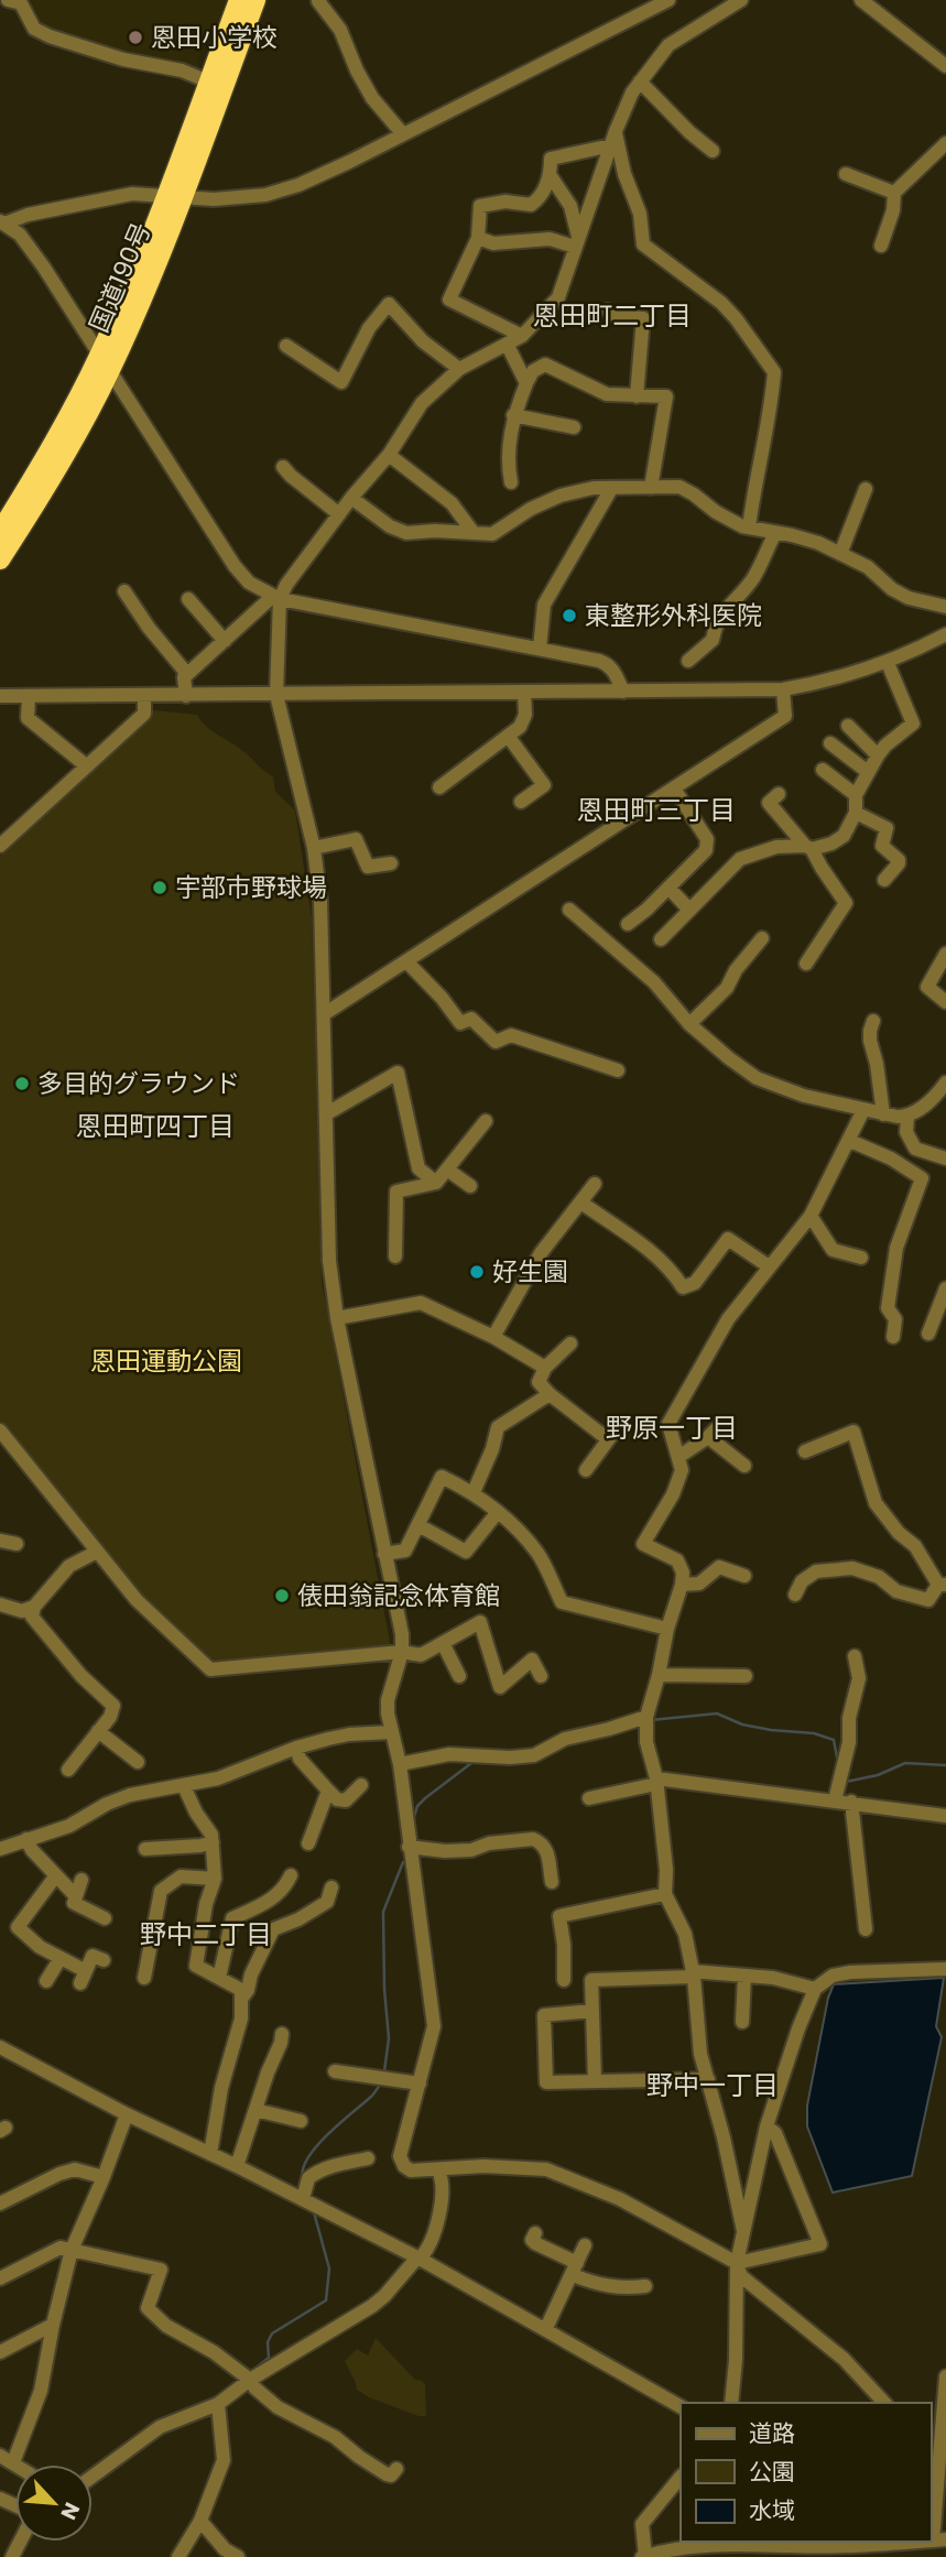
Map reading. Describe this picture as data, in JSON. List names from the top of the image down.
{
  "streets": {
    "highway": ["国道190号"]
  },
  "districts": [
    "恩田町二丁目",
    "恩田町三丁目",
    "恩田町四丁目",
    "野原一丁目",
    "野中二丁目",
    "野中一丁目"
  ],
  "parks": ["恩田運動公園"],
  "places": [
    "恩田小学校",
    "東整形外科医院",
    "宇部市野球場",
    "多目的グラウンド",
    "好生園",
    "俵田翁記念体育館"
  ],
  "legend": ["道路", "公園", "水域"],
  "north": "bottom right"
}
